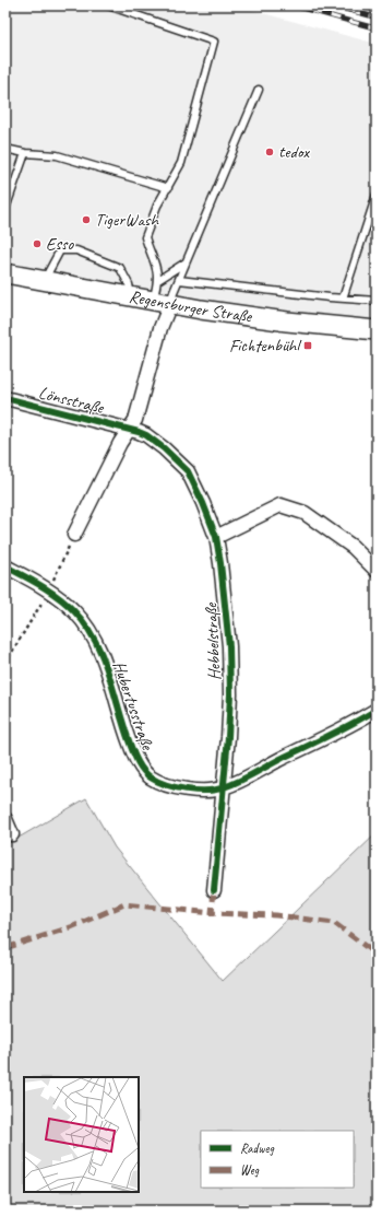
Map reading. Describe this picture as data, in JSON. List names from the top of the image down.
{
  "streets": {
    "main road": ["Regensburger Straße"],
    "street": ["Lönsstraße", "Hebbelstraße", "Hubertusstraße"]
  },
  "crossings": [
    ["Lönsstraße", "Hebbelstraße"],
    ["Hebbelstraße", "Hubertusstraße"]
  ],
  "places": {
    "other": ["tedox", "TigerWash", "Esso"],
    "transit": ["Fichtenbühl"]
  },
  "legend": ["Radweg", "Weg"]
}
